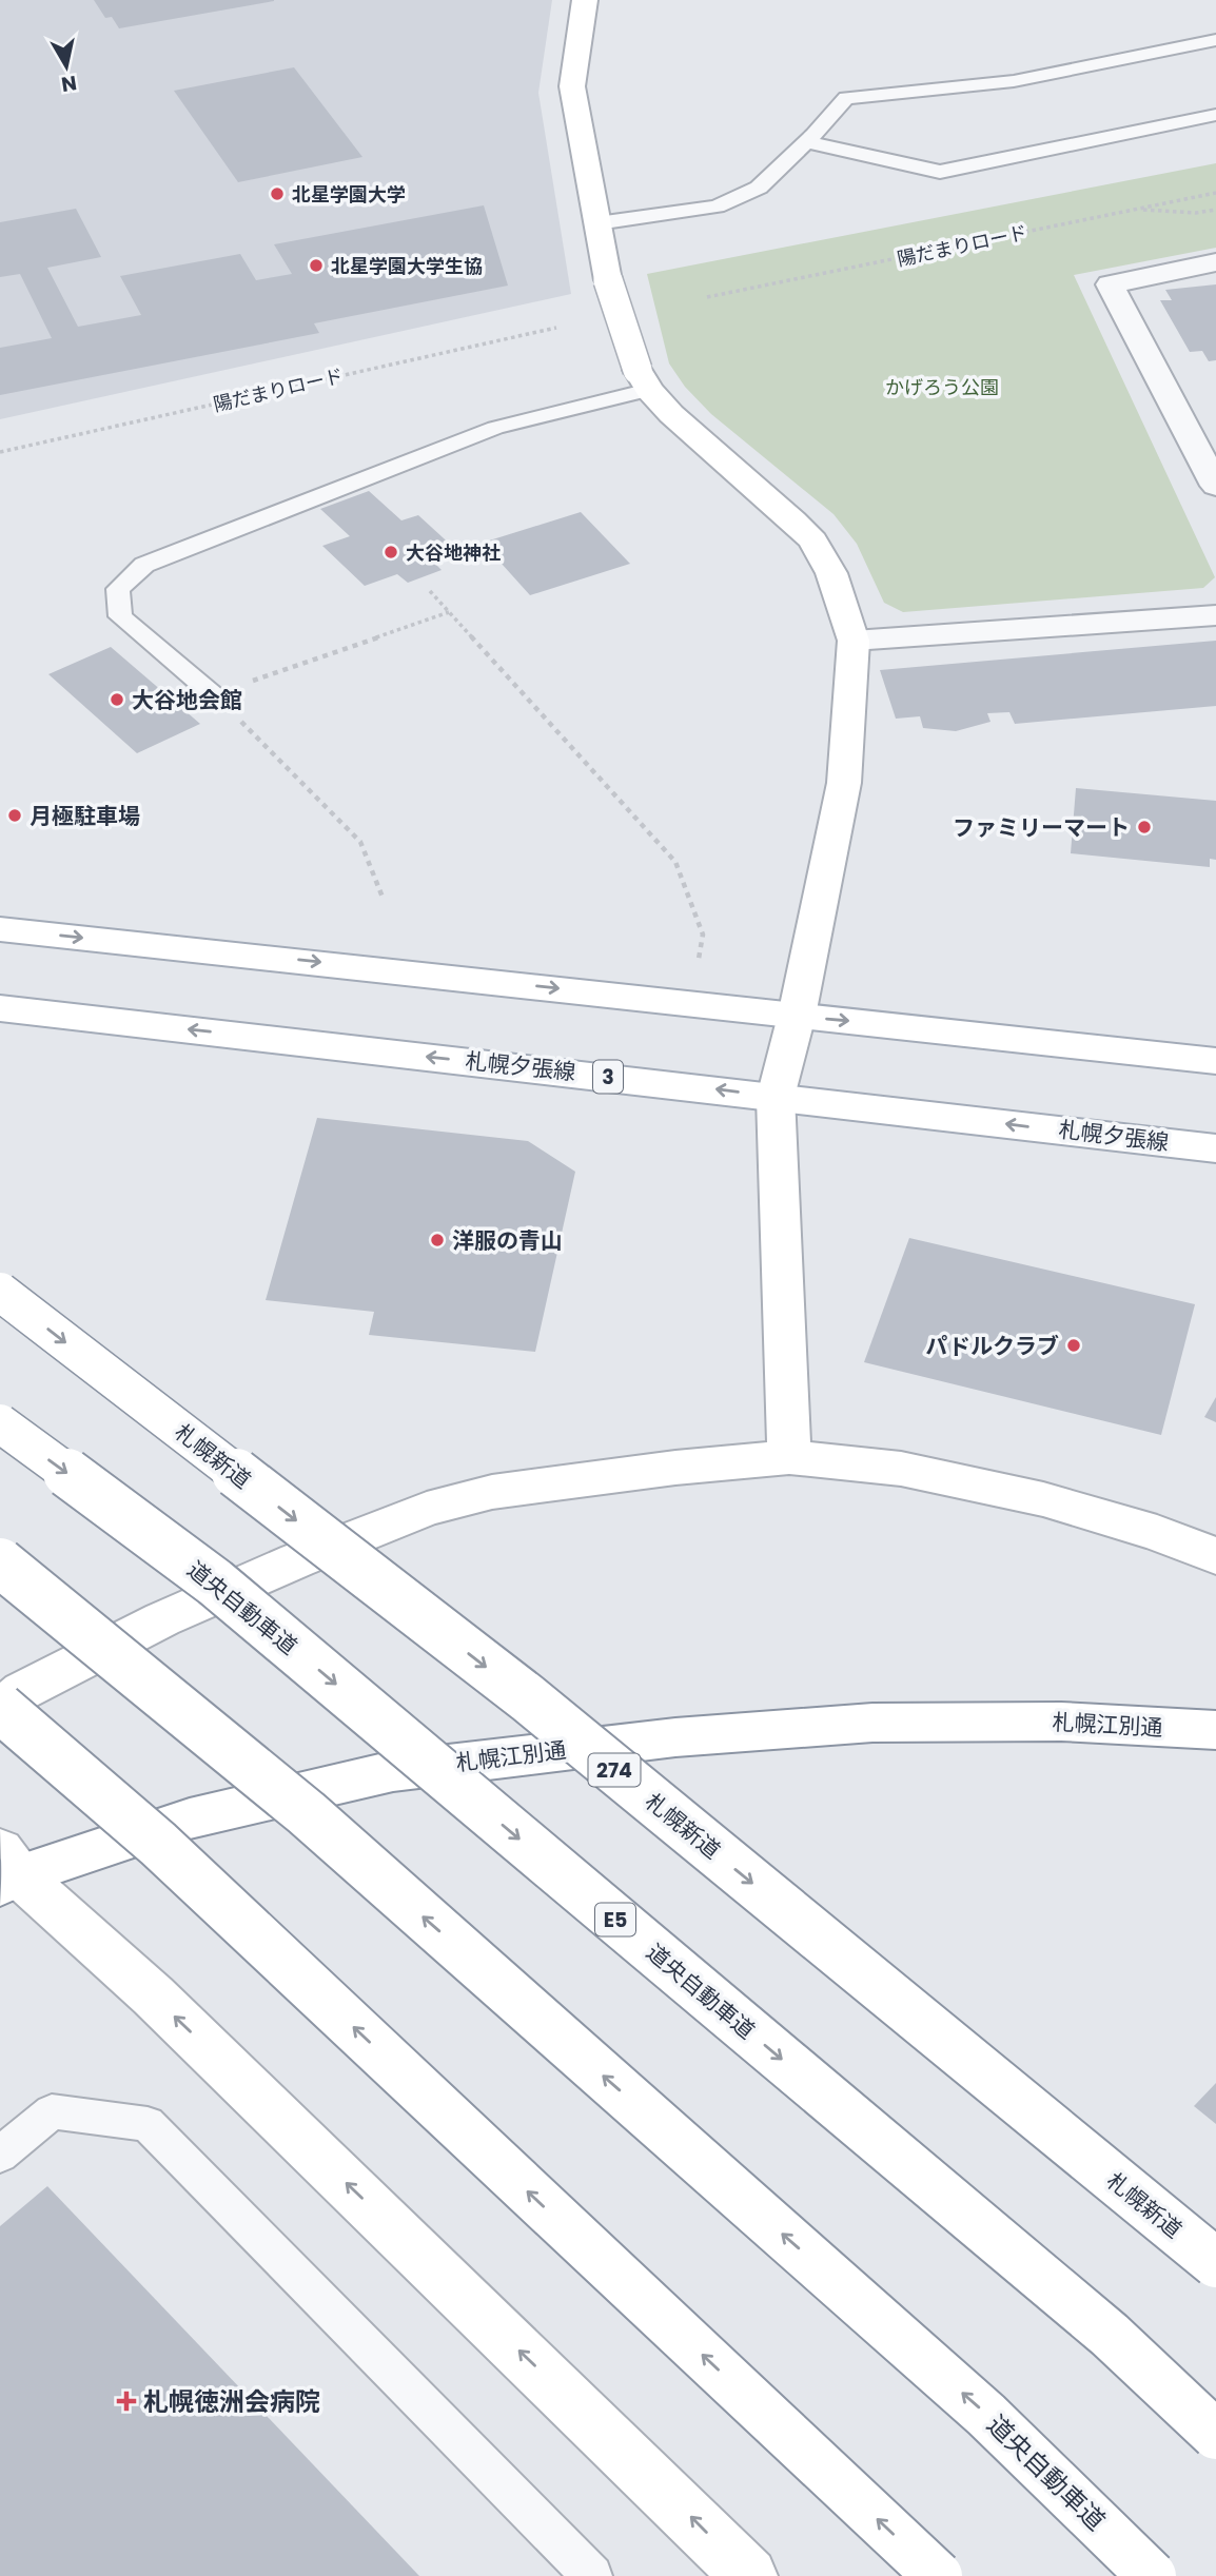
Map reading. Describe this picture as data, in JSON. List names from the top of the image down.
{
  "streets": {
    "main road": [
      "札幌夕張線",
      "3",
      "札幌新道",
      "道央自動車道",
      "札幌江別通",
      "274",
      "E5"
    ],
    "path": ["陽だまりロード"]
  },
  "parks": ["かげろう公園"],
  "places": {
    "other": [
      "北星学園大学",
      "北星学園大学生協",
      "大谷地神社",
      "大谷地会館",
      "月極駐車場",
      "ファミリーマート",
      "洋服の青山",
      "パドルクラブ"
    ],
    "health": ["札幌徳洲会病院"]
  },
  "north": "bottom"
}
